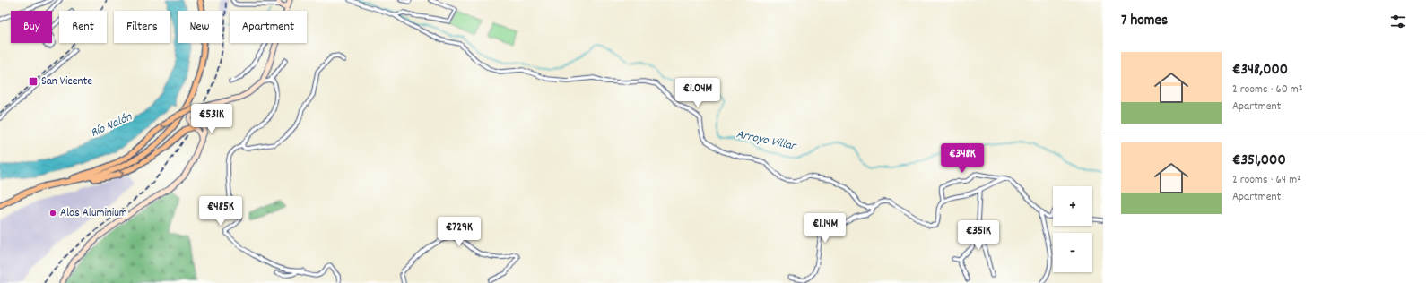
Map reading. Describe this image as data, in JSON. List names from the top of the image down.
{
  "water": ["Río Nalón", "Arroyo Villar"],
  "places": {
    "transit": ["San Vicente"],
    "other": ["Alas Aluminium"]
  },
  "page": {
    "heading": "7 homes",
    "chip": [
      "Buy",
      "Rent",
      "Filters",
      "New",
      "Apartment"
    ],
    "list": [
      {
        "name": "€348,000",
        "note": "2 rooms · 60 m² · Apartment"
      },
      {
        "name": "€351,000",
        "note": "2 rooms · 64 m² · Apartment"
      }
    ],
    "price": [
      "€1.04M",
      "€531K",
      "€348K",
      "€485K",
      "€1.14M",
      "€729K",
      "€351K"
    ],
    "map_buttons": ["+", "−"]
  }
}
